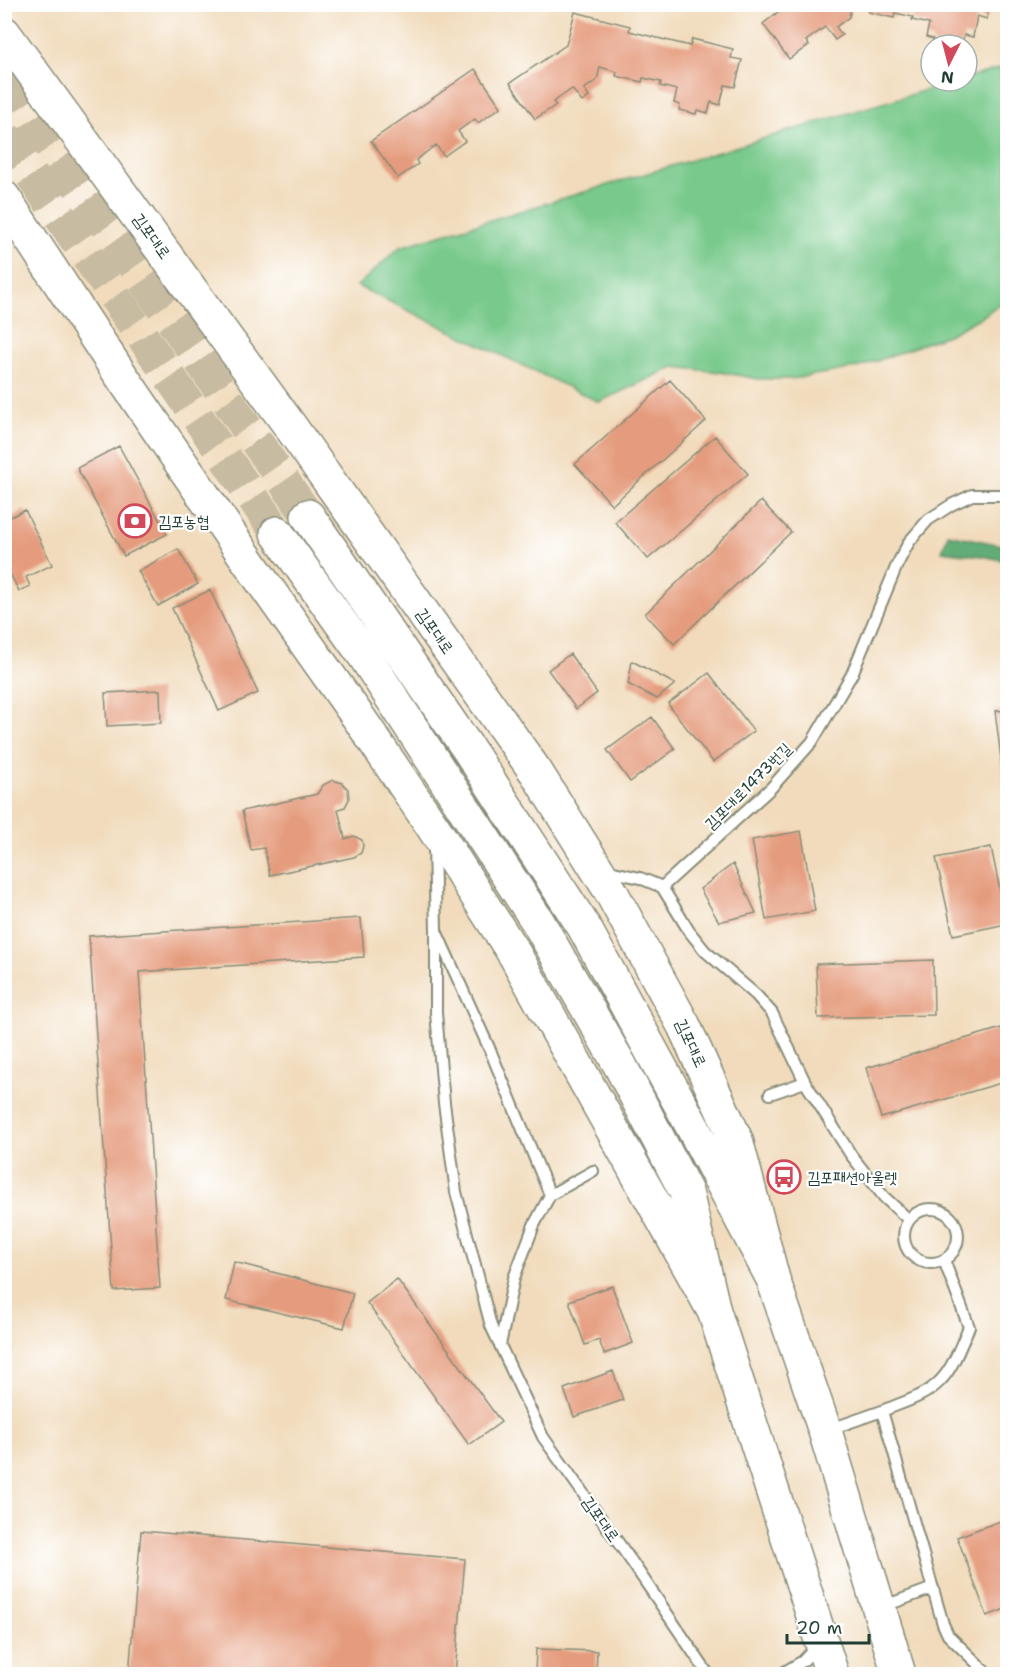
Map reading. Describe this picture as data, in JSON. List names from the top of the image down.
{
  "streets": {
    "main road": ["김포대로"],
    "lane": ["김포대로1473번길"]
  },
  "places": {
    "bank": ["김포농협"],
    "bus stop": ["김포패션아울렛"]
  },
  "scale_bar": "20 m",
  "north": "bottom"
}
